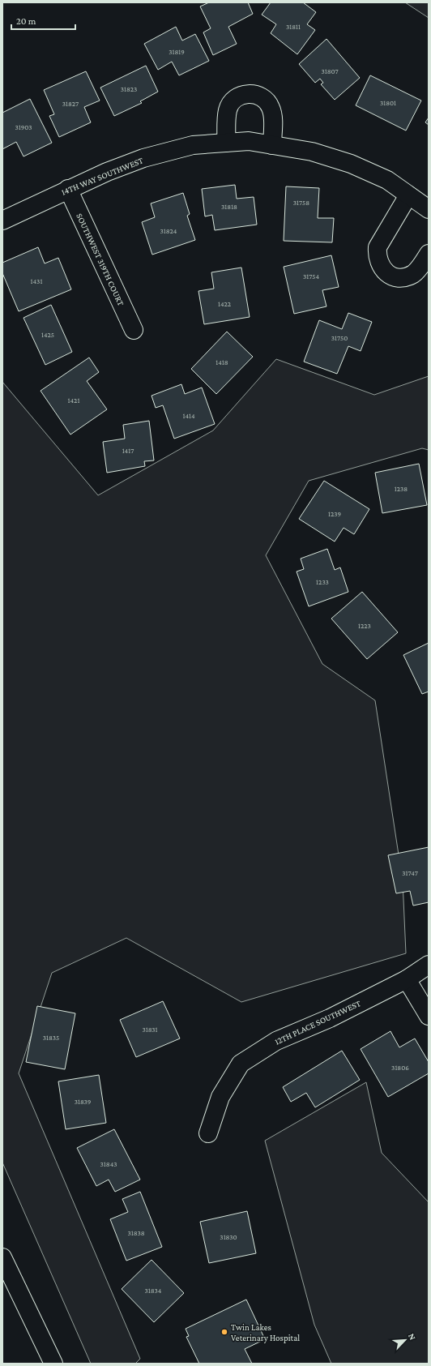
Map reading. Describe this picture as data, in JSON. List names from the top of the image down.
{
  "streets": {
    "street": ["14TH WAY SOUTHWEST", "SOUTHWEST 319TH COURT", "12TH PLACE SOUTHWEST"]
  },
  "crossings": [
    ["14TH WAY SOUTHWEST", "SOUTHWEST 319TH COURT"]
  ],
  "places": ["Twin Lakes Veterinary Hospital"],
  "house_numbers": [
    "31811",
    "31819",
    "31807",
    "31823",
    "31801",
    "31827",
    "31903",
    "31758",
    "31818",
    "31824",
    "31754",
    "1431",
    "1422",
    "1425",
    "31750",
    "1418",
    "1421",
    "1414",
    "1417",
    "1238",
    "1239",
    "1233",
    "1223",
    "31747",
    "31831",
    "31835",
    "31806",
    "31839",
    "31843",
    "31838",
    "31830",
    "31834"
  ],
  "scale_bar": "20 m",
  "north": "top right"
}
